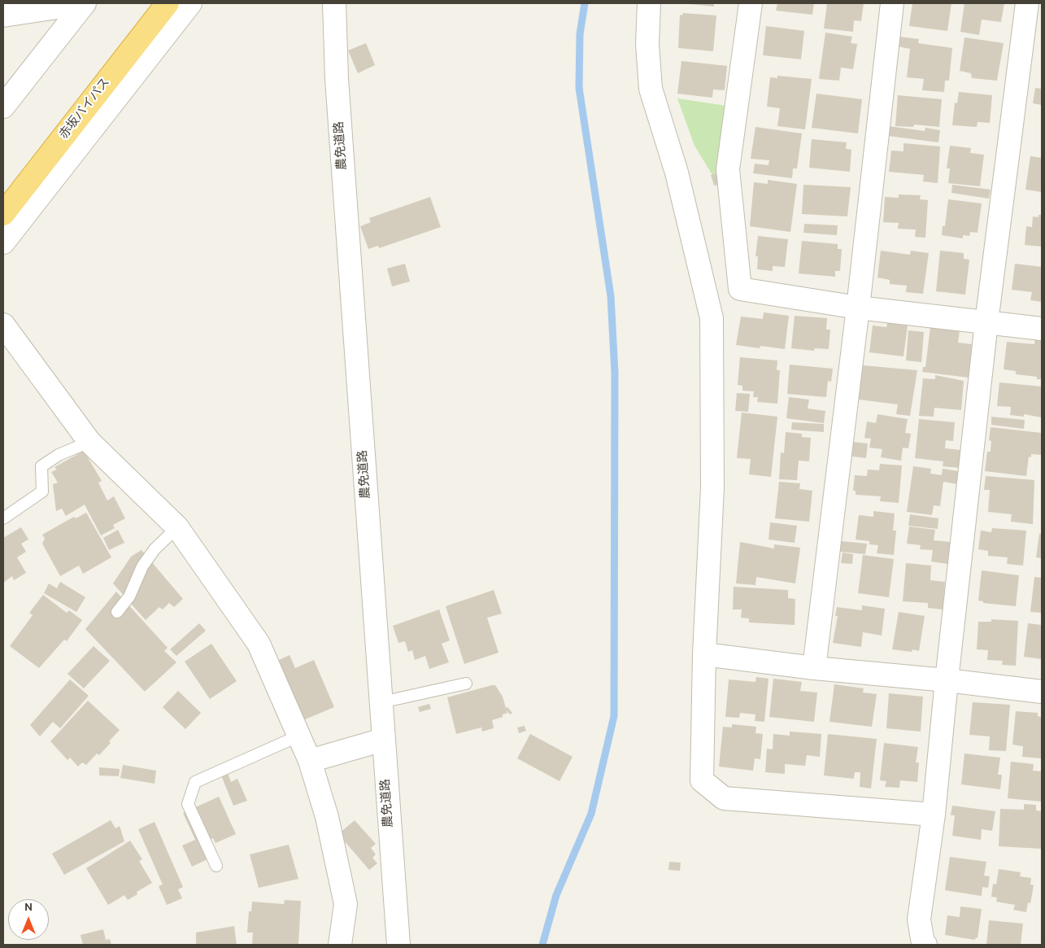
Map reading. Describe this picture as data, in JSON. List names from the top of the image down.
{
  "streets": {
    "highway": ["赤坂バイパス"],
    "street": ["農免道路"]
  },
  "north": "top"
}
